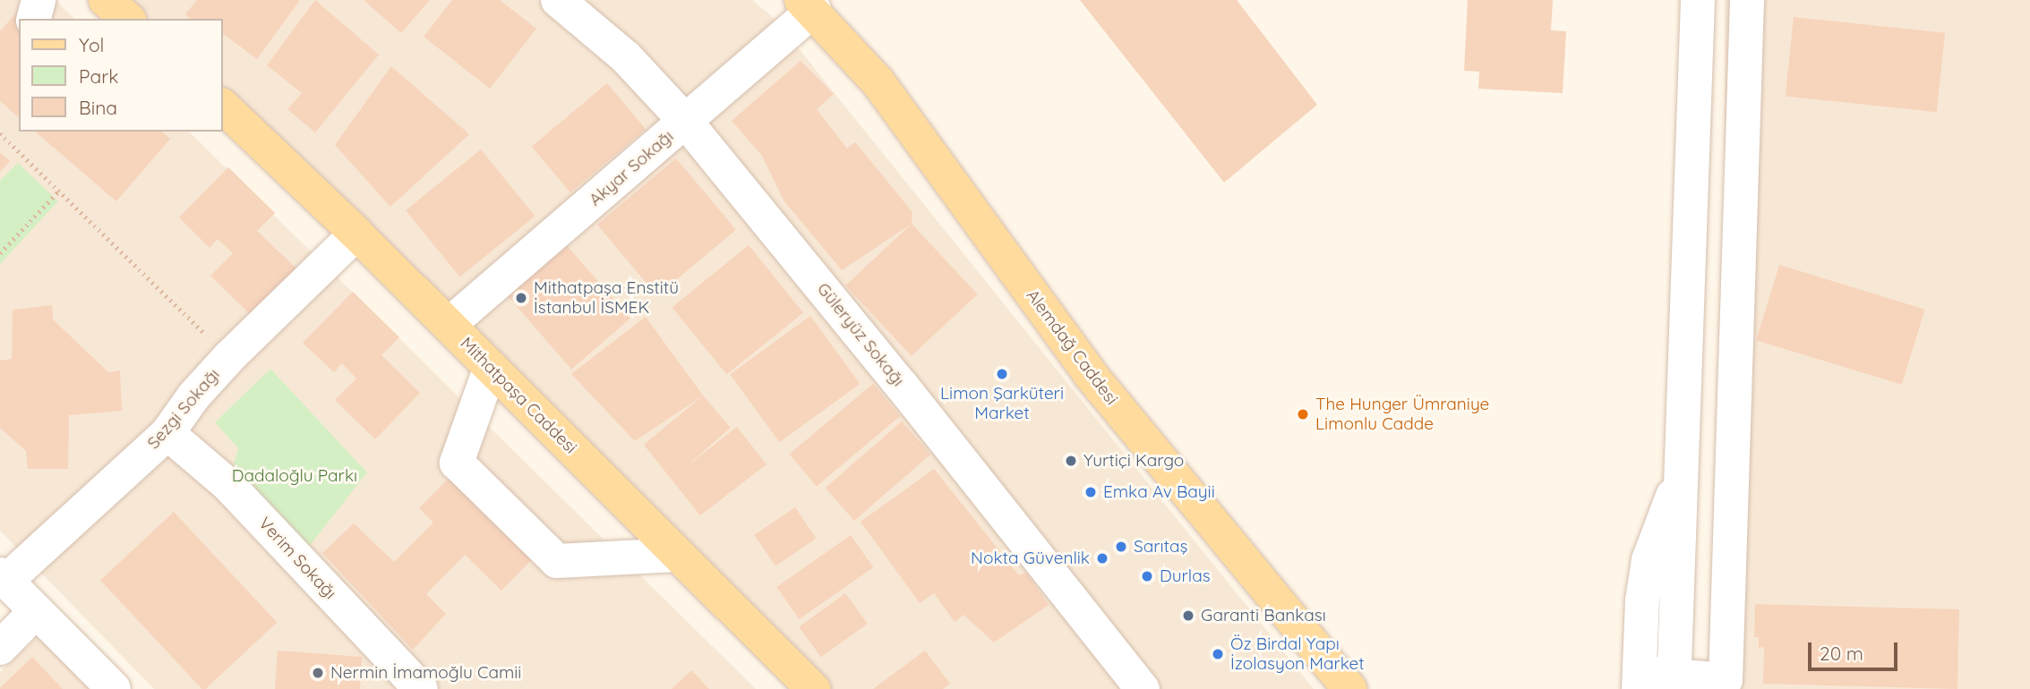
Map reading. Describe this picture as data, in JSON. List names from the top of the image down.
{
  "streets": {
    "main road": ["Alemdağ Caddesi", "Mithatpaşa Caddesi"],
    "street": [
      "Akyar Sokağı",
      "Güleryüz Sokağı",
      "Sezgi Sokağı",
      "Verim Sokağı"
    ]
  },
  "crossings": [
    ["Akyar Sokağı", "Güleryüz Sokağı"],
    ["Akyar Sokağı", "Alemdağ Caddesi"],
    ["Akyar Sokağı", "Mithatpaşa Caddesi"],
    ["Mithatpaşa Caddesi", "Sezgi Sokağı"],
    ["Sezgi Sokağı", "Verim Sokağı"]
  ],
  "parks": ["Dadaloğlu Parkı"],
  "places": [
    "Mithatpaşa Enstitü İstanbul İSMEK",
    "Limon Şarküteri Market",
    "The Hunger Ümraniye Limonlu Cadde",
    "Yurtiçi Kargo",
    "Emka Av Bayii",
    "Sarıtaş",
    "Nokta Güvenlik",
    "Durlas",
    "Garanti Bankası",
    "Öz Birdal Yapı İzolasyon Market",
    "Nermin İmamoğlu Camii"
  ],
  "legend": ["Yol", "Park", "Bina"],
  "scale_bar": "20 m"
}
